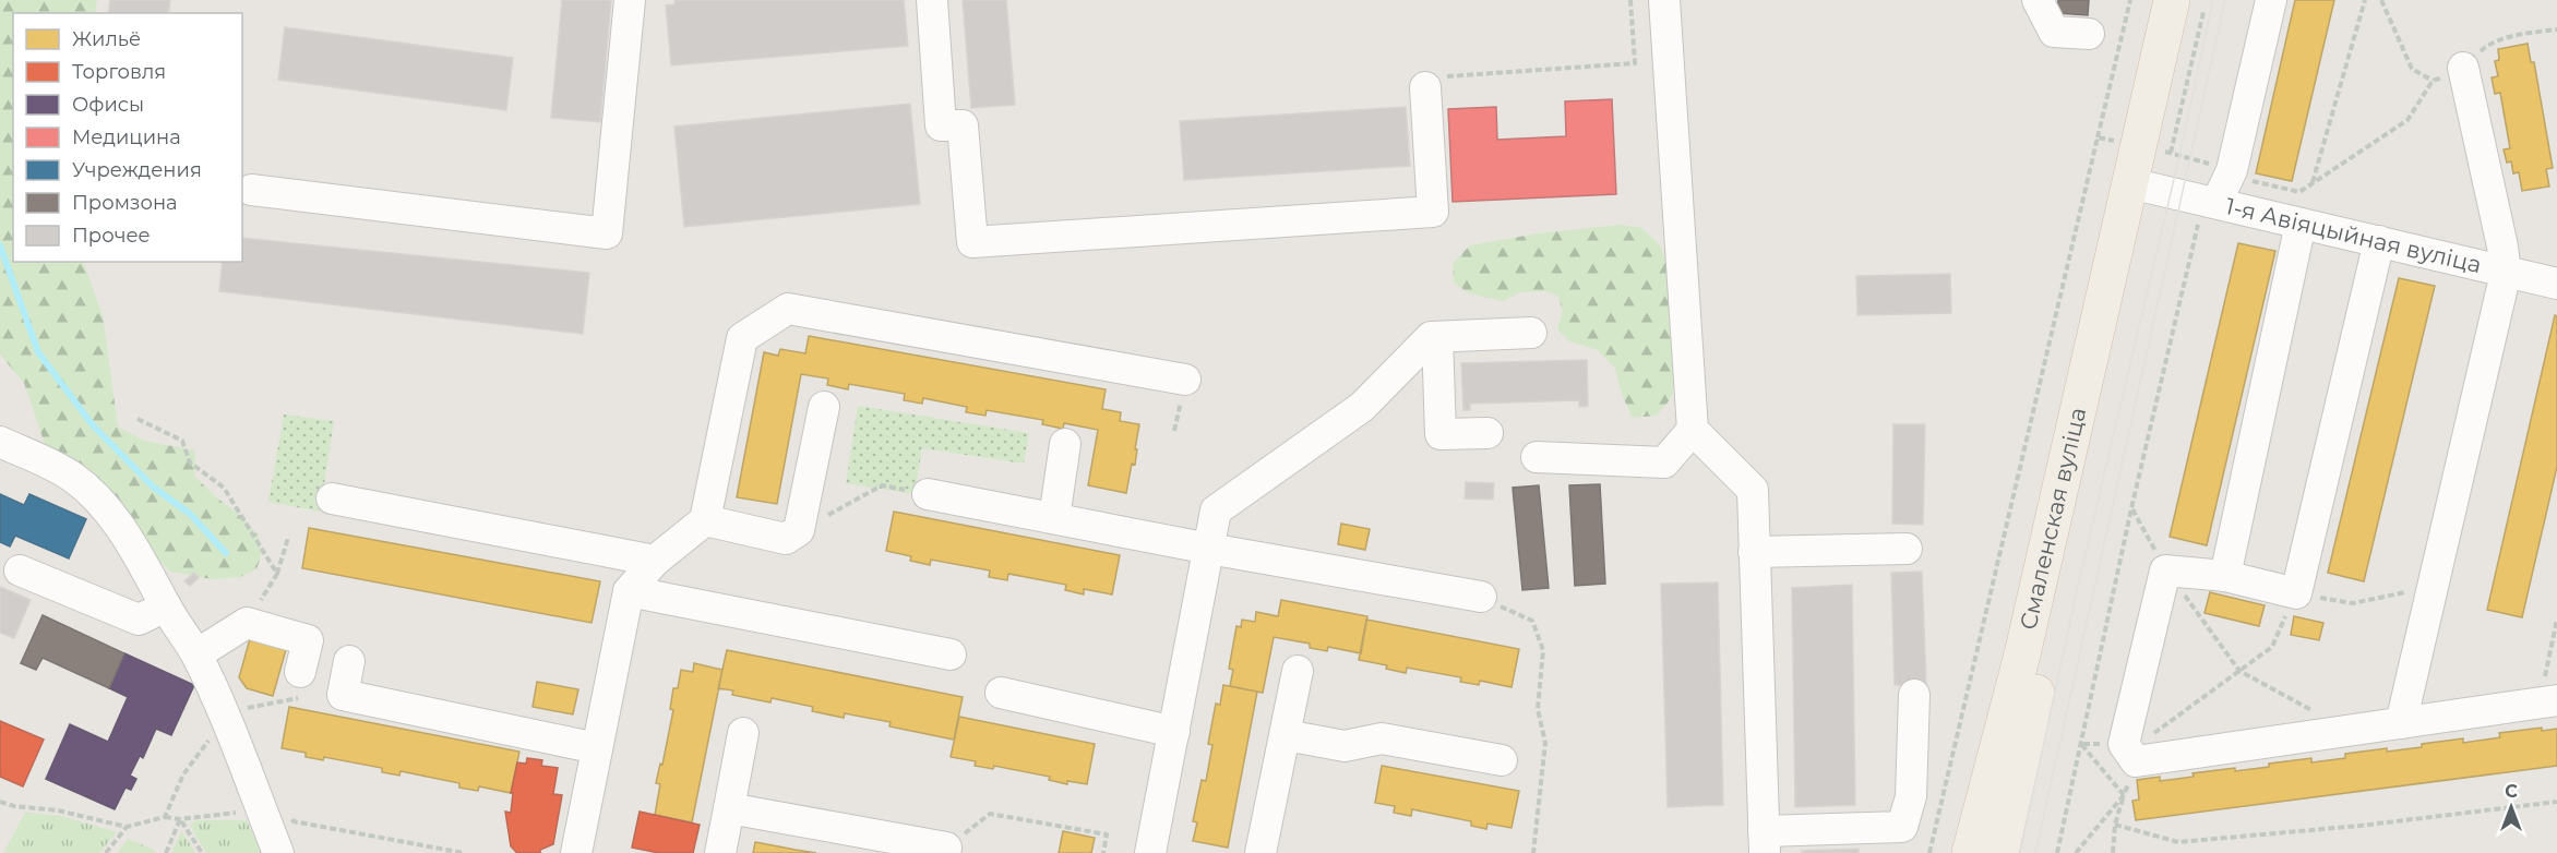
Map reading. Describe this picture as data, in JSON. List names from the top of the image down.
{
  "streets": {
    "main road": ["Смаленская вуліца"],
    "street": ["1-я Авіяцыйная вуліца"]
  },
  "crossings": [
    ["1-я Авіяцыйная вуліца", "Смаленская вуліца"]
  ],
  "legend": [
    "Жильё",
    "Торговля",
    "Офисы",
    "Медицина",
    "Учреждения",
    "Промзона",
    "Прочее"
  ],
  "north": "top"
}
